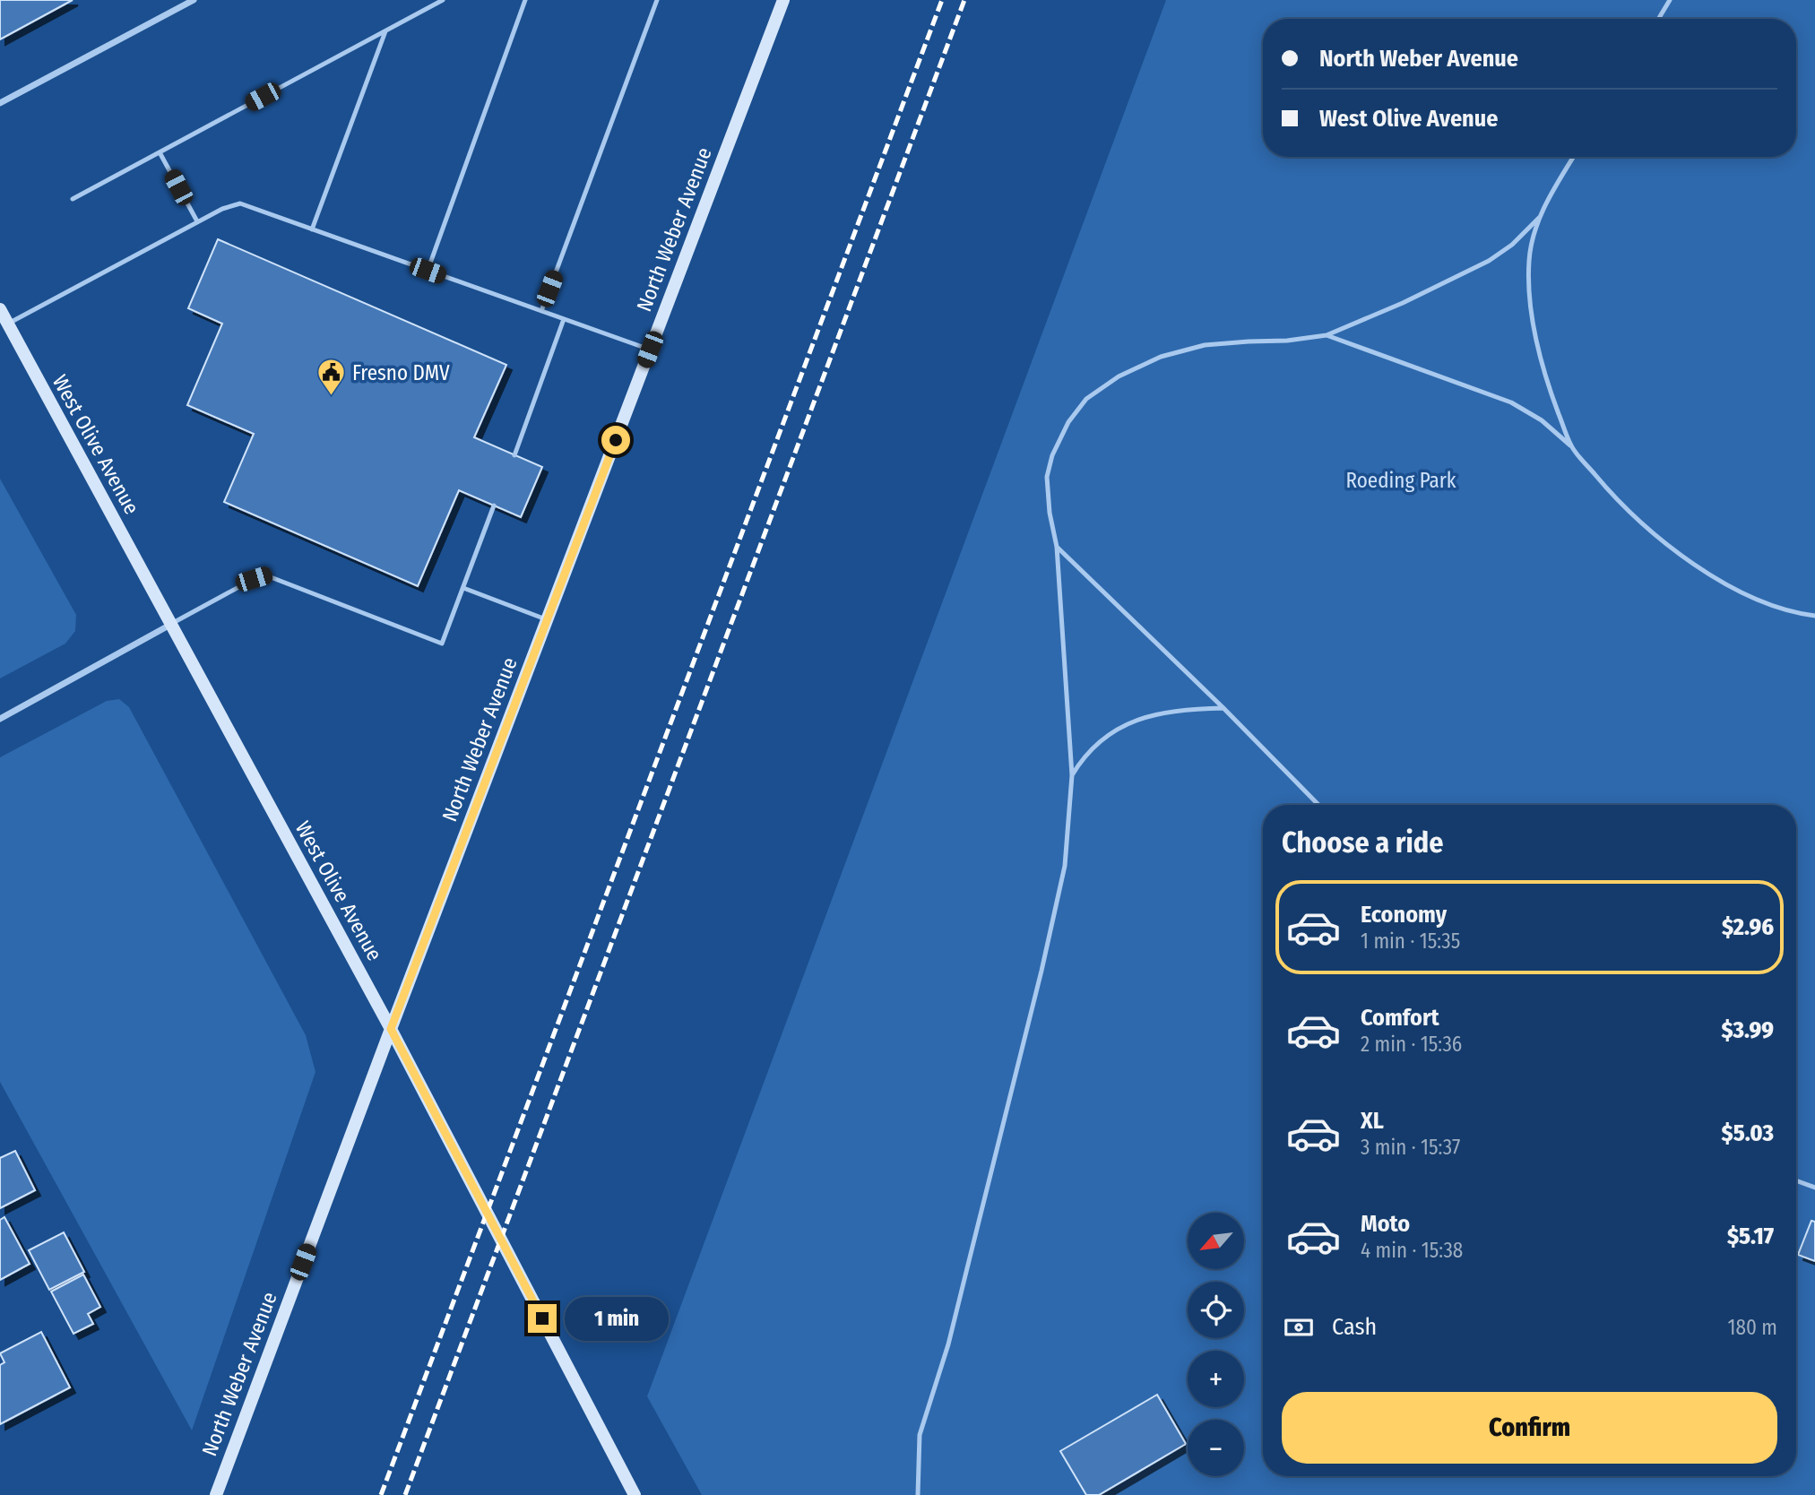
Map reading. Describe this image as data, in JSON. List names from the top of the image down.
{
  "streets": {
    "street": ["North Weber Avenue", "West Olive Avenue"]
  },
  "crossings": [
    ["North Weber Avenue", "West Olive Avenue"]
  ],
  "parks": ["Roeding Park"],
  "places": {
    "public building": ["Fresno DMV"]
  },
  "north": "bottom left",
  "page": {
    "banner": ["North Weber Avenue", "West Olive Avenue"],
    "heading": "Choose a ride",
    "list": [
      {
        "name": "Economy",
        "note": "1 min · 15:35",
        "value": "$2.96"
      },
      {
        "name": "Comfort",
        "note": "2 min · 15:36",
        "value": "$3.99"
      },
      {
        "name": "XL",
        "note": "3 min · 15:37",
        "value": "$5.03"
      },
      {
        "name": "Moto",
        "note": "4 min · 15:38",
        "value": "$5.17"
      }
    ],
    "map_buttons": ["+", "−"],
    "pay": ["Cash", "180 m"],
    "bubble": "1 min",
    "buttons": "Confirm"
  }
}
